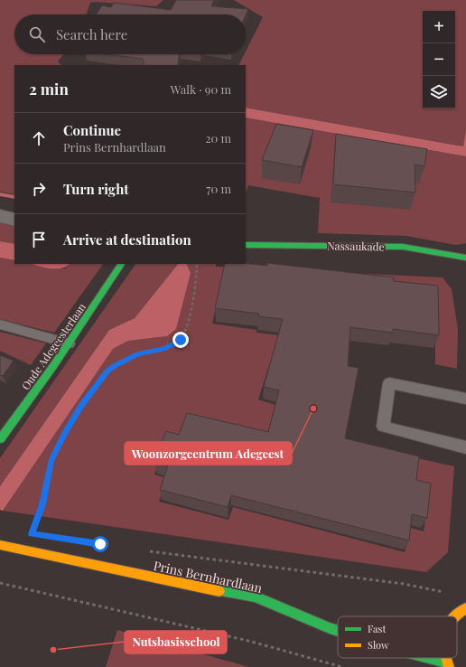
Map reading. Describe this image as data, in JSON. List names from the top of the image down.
{
  "streets": {
    "street": ["Nassaukade", "Oude Adegeesterlaan", "Prins Bernhardlaan"]
  },
  "places": ["Woonzorgcentrum Adegeest", "Nutsbasisschool"],
  "legend": ["Fast", "Slow"],
  "page": {
    "map_buttons": ["+", "−"],
    "search": "Search here",
    "heading": ["2 min", "Walk · 90 m"],
    "list": [
      ["Continue", "Prins Bernhardlaan", "20 m"],
      ["Turn right", "70 m"],
      "Arrive at destination"
    ]
  }
}
